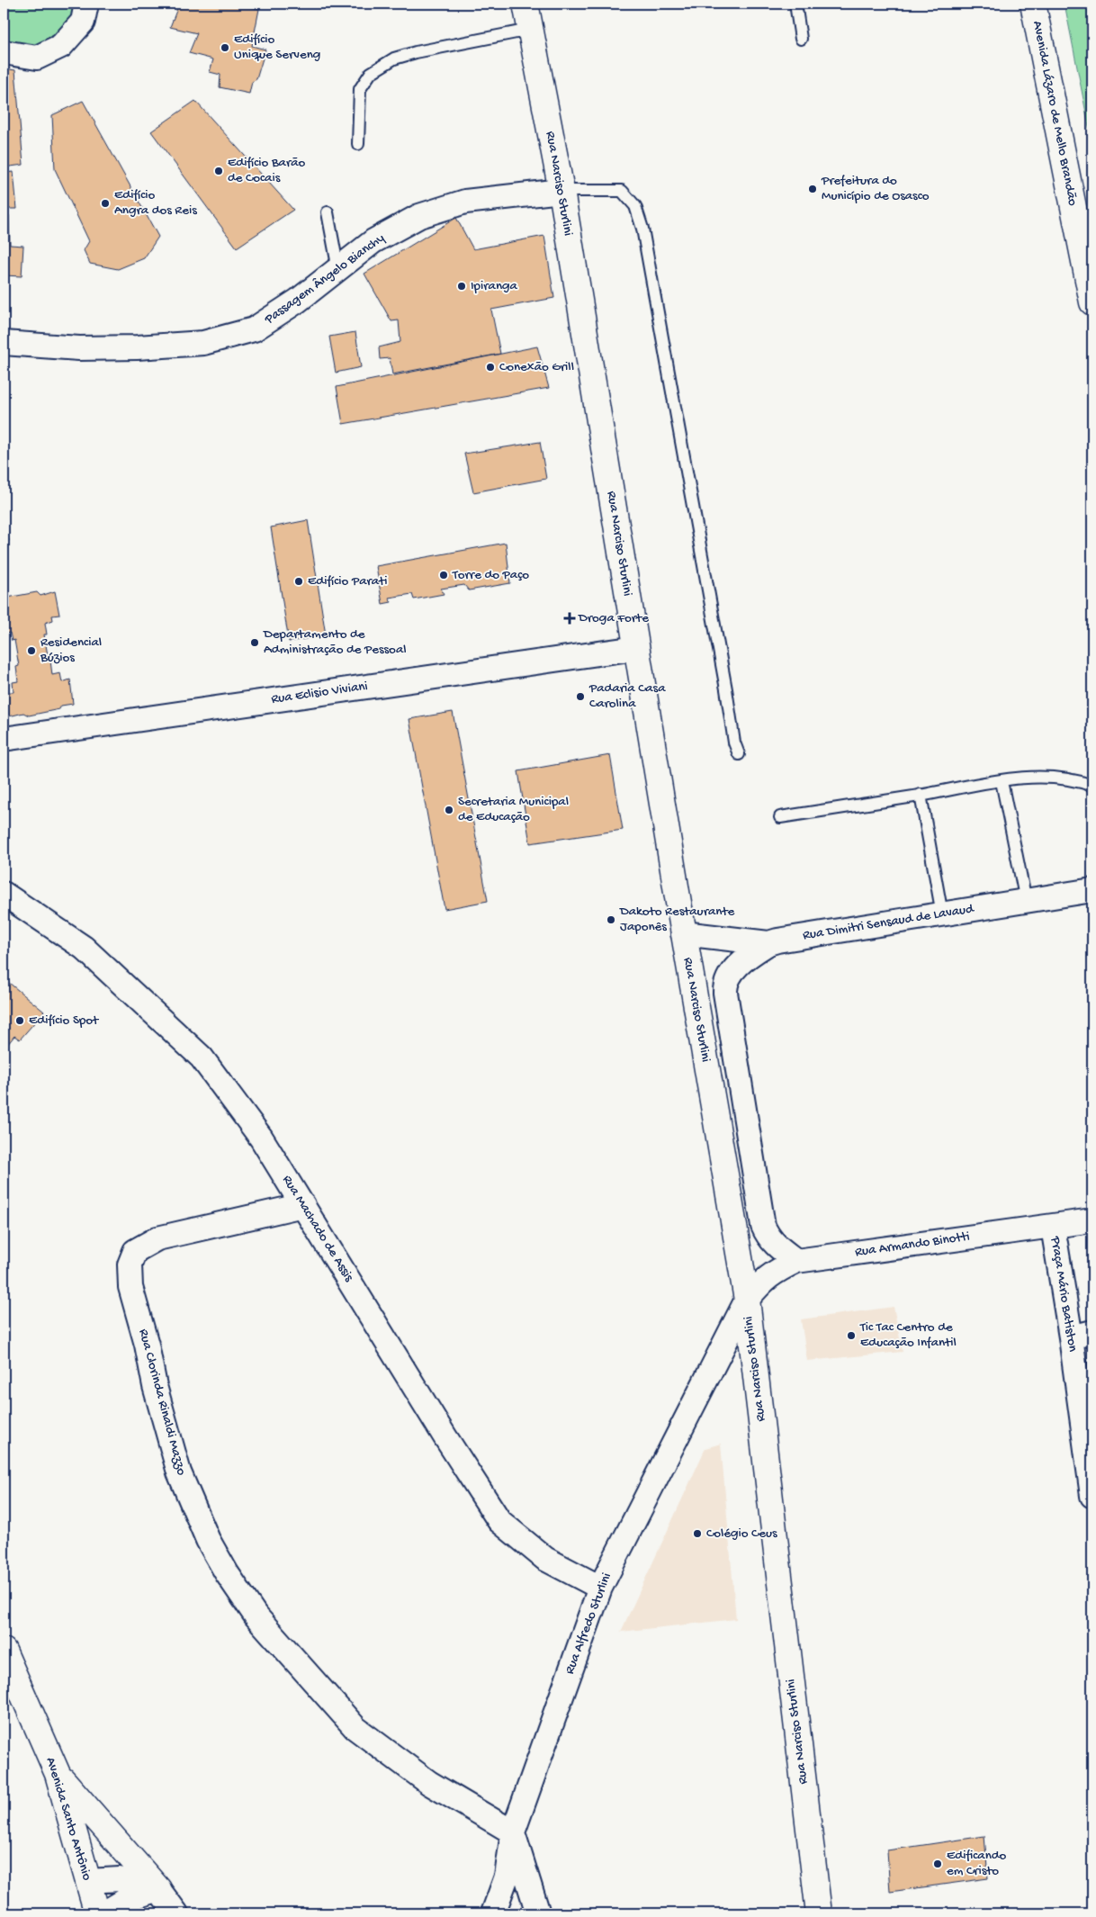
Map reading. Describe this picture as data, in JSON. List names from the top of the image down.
{
  "streets": {
    "main road": ["Avenida Lázaro de Mello Brandão", "Rua Narciso Sturlini", "Avenida Santo Antônio"],
    "street": [
      "Passagem Ângelo Bianchy",
      "Rua Eclisio Viviani",
      "Rua Dimitri Sensaud de Lavaud",
      "Rua Machado de Assis",
      "Rua Armando Binotti",
      "Praça Mário Batiston",
      "Rua Clorinda Rinaldi Mazzo",
      "Rua Alfredo Sturlini"
    ]
  },
  "crossings": [
    ["Rua Narciso Sturlini", "Passagem Ângelo Bianchy"],
    ["Rua Narciso Sturlini", "Rua Eclisio Viviani"],
    ["Rua Narciso Sturlini", "Rua Dimitri Sensaud de Lavaud"],
    ["Rua Narciso Sturlini", "Rua Armando Binotti"],
    ["Rua Narciso Sturlini", "Rua Alfredo Sturlini"],
    ["Rua Machado de Assis", "Rua Clorinda Rinaldi Mazzo"],
    ["Rua Machado de Assis", "Rua Alfredo Sturlini"],
    ["Rua Armando Binotti", "Praça Mário Batiston"],
    ["Rua Armando Binotti", "Rua Alfredo Sturlini"],
    ["Rua Clorinda Rinaldi Mazzo", "Rua Alfredo Sturlini"]
  ],
  "places": {
    "other": [
      "Edifício Unique Serveng",
      "Edifício Barão de Cocais",
      "Prefeitura do Município de Osasco",
      "Edifício Angra dos Reis",
      "Ipiranga",
      "Conexão Grill",
      "Torre do Paço",
      "Edifício Parati",
      "Departamento de Administração de Pessoal",
      "Residencial Búzios",
      "Padaria Casa Carolina",
      "Secretaria Municipal de Educação",
      "Dakoto Restaurante Japonês",
      "Edifício Spot",
      "Tic Tac Centro de Educação Infantil",
      "Colégio Ceus",
      "Edificando em Cristo"
    ],
    "health": ["Droga Forte"]
  }
}
